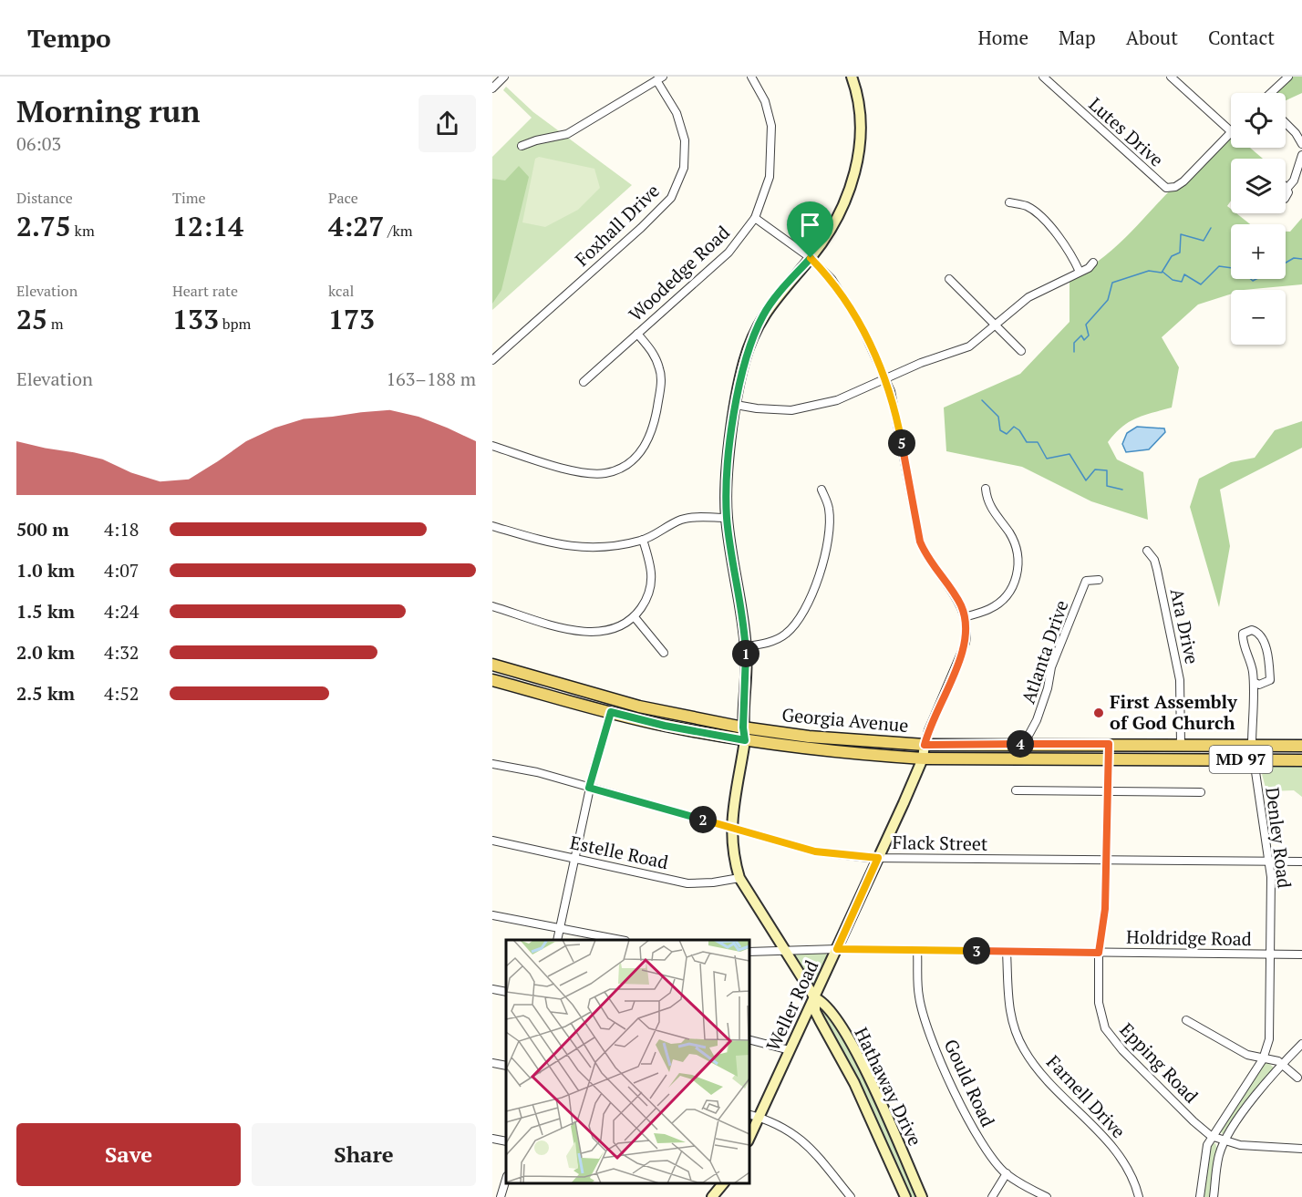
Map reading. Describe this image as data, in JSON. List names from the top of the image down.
{
  "streets": {
    "main road": ["Georgia Avenue", "MD 97"],
    "street": [
      "Lutes Drive",
      "Foxhall Drive",
      "Woodedge Road",
      "Ara Drive",
      "Atlanta Drive",
      "Denley Road",
      "Flack Street",
      "Estelle Road",
      "Holdridge Road",
      "Weller Road",
      "Epping Road",
      "Gould Road",
      "Hathaway Drive",
      "Farnell Drive"
    ]
  },
  "crossings": [
    ["Woodedge Road", "Weller Road"],
    ["Ara Drive", "Georgia Avenue"],
    ["Atlanta Drive", "Georgia Avenue"],
    ["Georgia Avenue", "Denley Road"],
    ["Georgia Avenue", "Weller Road"],
    ["Georgia Avenue", "Epping Road"],
    ["Georgia Avenue", "Hathaway Drive"],
    ["Denley Road", "Flack Street"],
    ["Denley Road", "Holdridge Road"],
    ["Denley Road", "Epping Road"],
    ["Flack Street", "Weller Road"],
    ["Flack Street", "Epping Road"],
    ["Flack Street", "Hathaway Drive"],
    ["Estelle Road", "Hathaway Drive"],
    ["Holdridge Road", "Weller Road"],
    ["Holdridge Road", "Epping Road"],
    ["Holdridge Road", "Gould Road"],
    ["Holdridge Road", "Hathaway Drive"],
    ["Holdridge Road", "Farnell Drive"],
    ["Weller Road", "Hathaway Drive"]
  ],
  "places": ["First Assembly of God Church"],
  "page": {
    "header": "Tempo",
    "nav": [
      "Home",
      "Map",
      "About",
      "Contact"
    ],
    "heading": ["Morning run", "06:03"],
    "map_buttons": ["+", "−"],
    "stats": [
      ["Distance", "2.75 km"],
      ["Time", "12:14"],
      ["Pace", "4:27 /km"],
      ["Elevation", "25 m"],
      ["Heart rate", "133 bpm"],
      ["kcal", "173"]
    ],
    "chart": ["Elevation", "163–188 m"],
    "pins": [
      "5",
      "1",
      "4",
      "2",
      "3"
    ],
    "list": [
      {
        "name": "500 m",
        "note": "4:18"
      },
      {
        "name": "1.0 km",
        "note": "4:07"
      },
      {
        "name": "1.5 km",
        "note": "4:24"
      },
      {
        "name": "2.0 km",
        "note": "4:32"
      },
      {
        "name": "2.5 km",
        "note": "4:52"
      }
    ],
    "buttons": ["Save", "Share"]
  }
}
